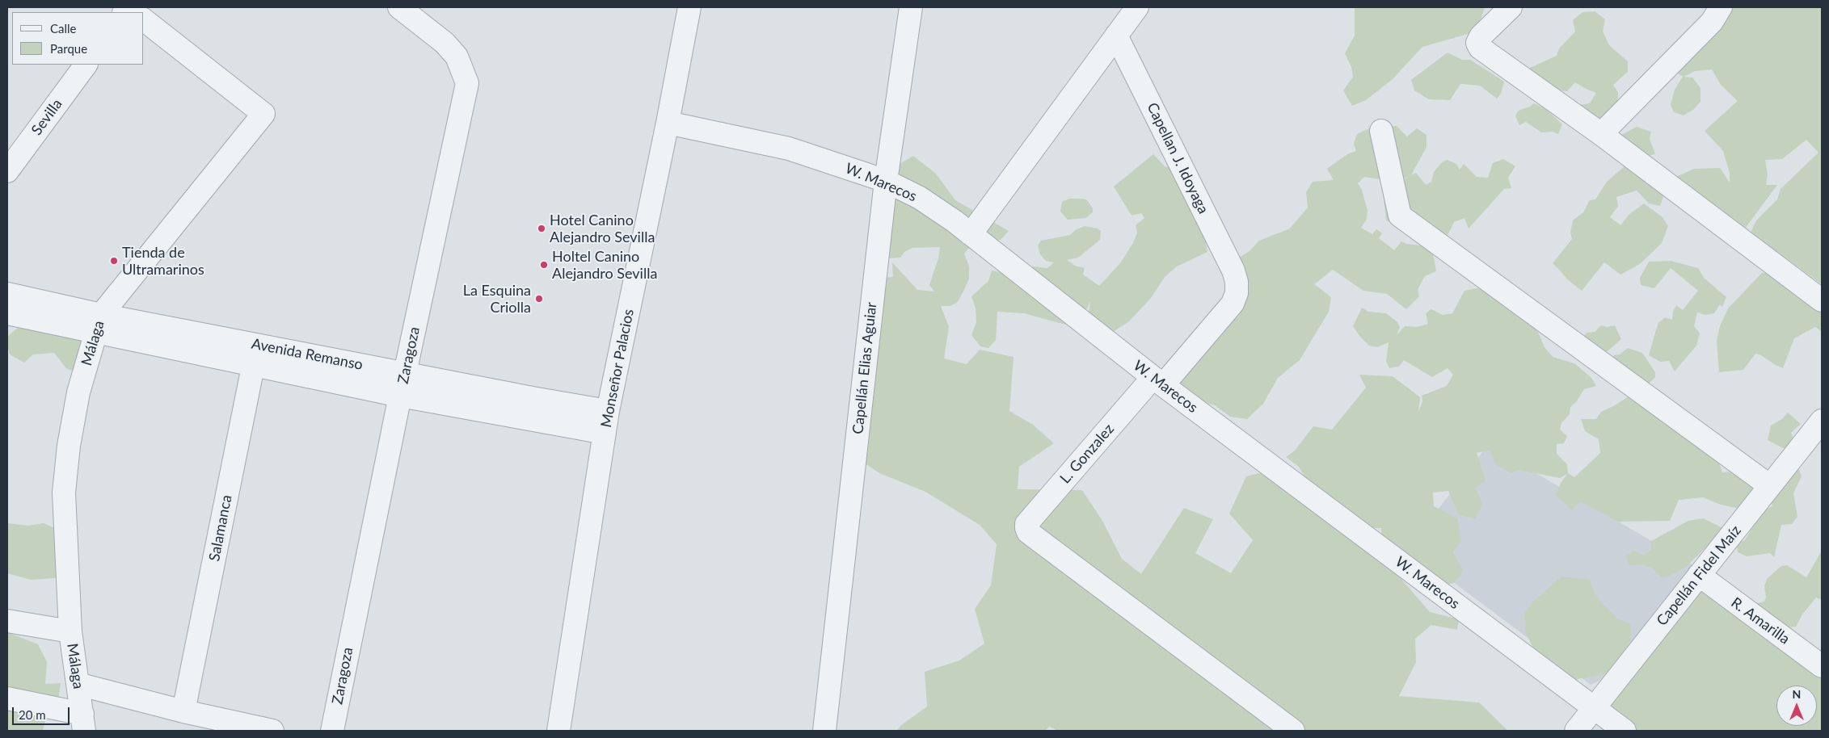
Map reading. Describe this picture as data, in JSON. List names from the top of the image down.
{
  "streets": {
    "street": [
      "Sevilla",
      "Capellan J. Idoyaga",
      "W. Marecos",
      "Málaga",
      "Avenida Remanso",
      "Zaragoza",
      "Monseñor Palacios",
      "Capellán Elias Aguiar",
      "L. Gonzalez",
      "Salamanca",
      "Capellán Fidel Maíz",
      "R. Amarilla"
    ]
  },
  "crossings": [
    ["Capellan J. Idoyaga", "L. Gonzalez"],
    ["W. Marecos", "Monseñor Palacios"],
    ["W. Marecos", "Capellán Elias Aguiar"],
    ["W. Marecos", "L. Gonzalez"],
    ["W. Marecos", "Capellán Fidel Maíz"],
    ["Málaga", "Avenida Remanso"],
    ["Avenida Remanso", "Zaragoza"],
    ["Avenida Remanso", "Monseñor Palacios"],
    ["Avenida Remanso", "Salamanca"],
    ["Capellán Fidel Maíz", "R. Amarilla"]
  ],
  "places": [
    "Hotel Canino Alejandro Sevilla",
    "Tienda de Ultramarinos",
    "Holtel Canino Alejandro Sevilla",
    "La Esquina Criolla"
  ],
  "legend": ["Calle", "Parque"],
  "scale_bar": "20 m",
  "north": "top"
}
